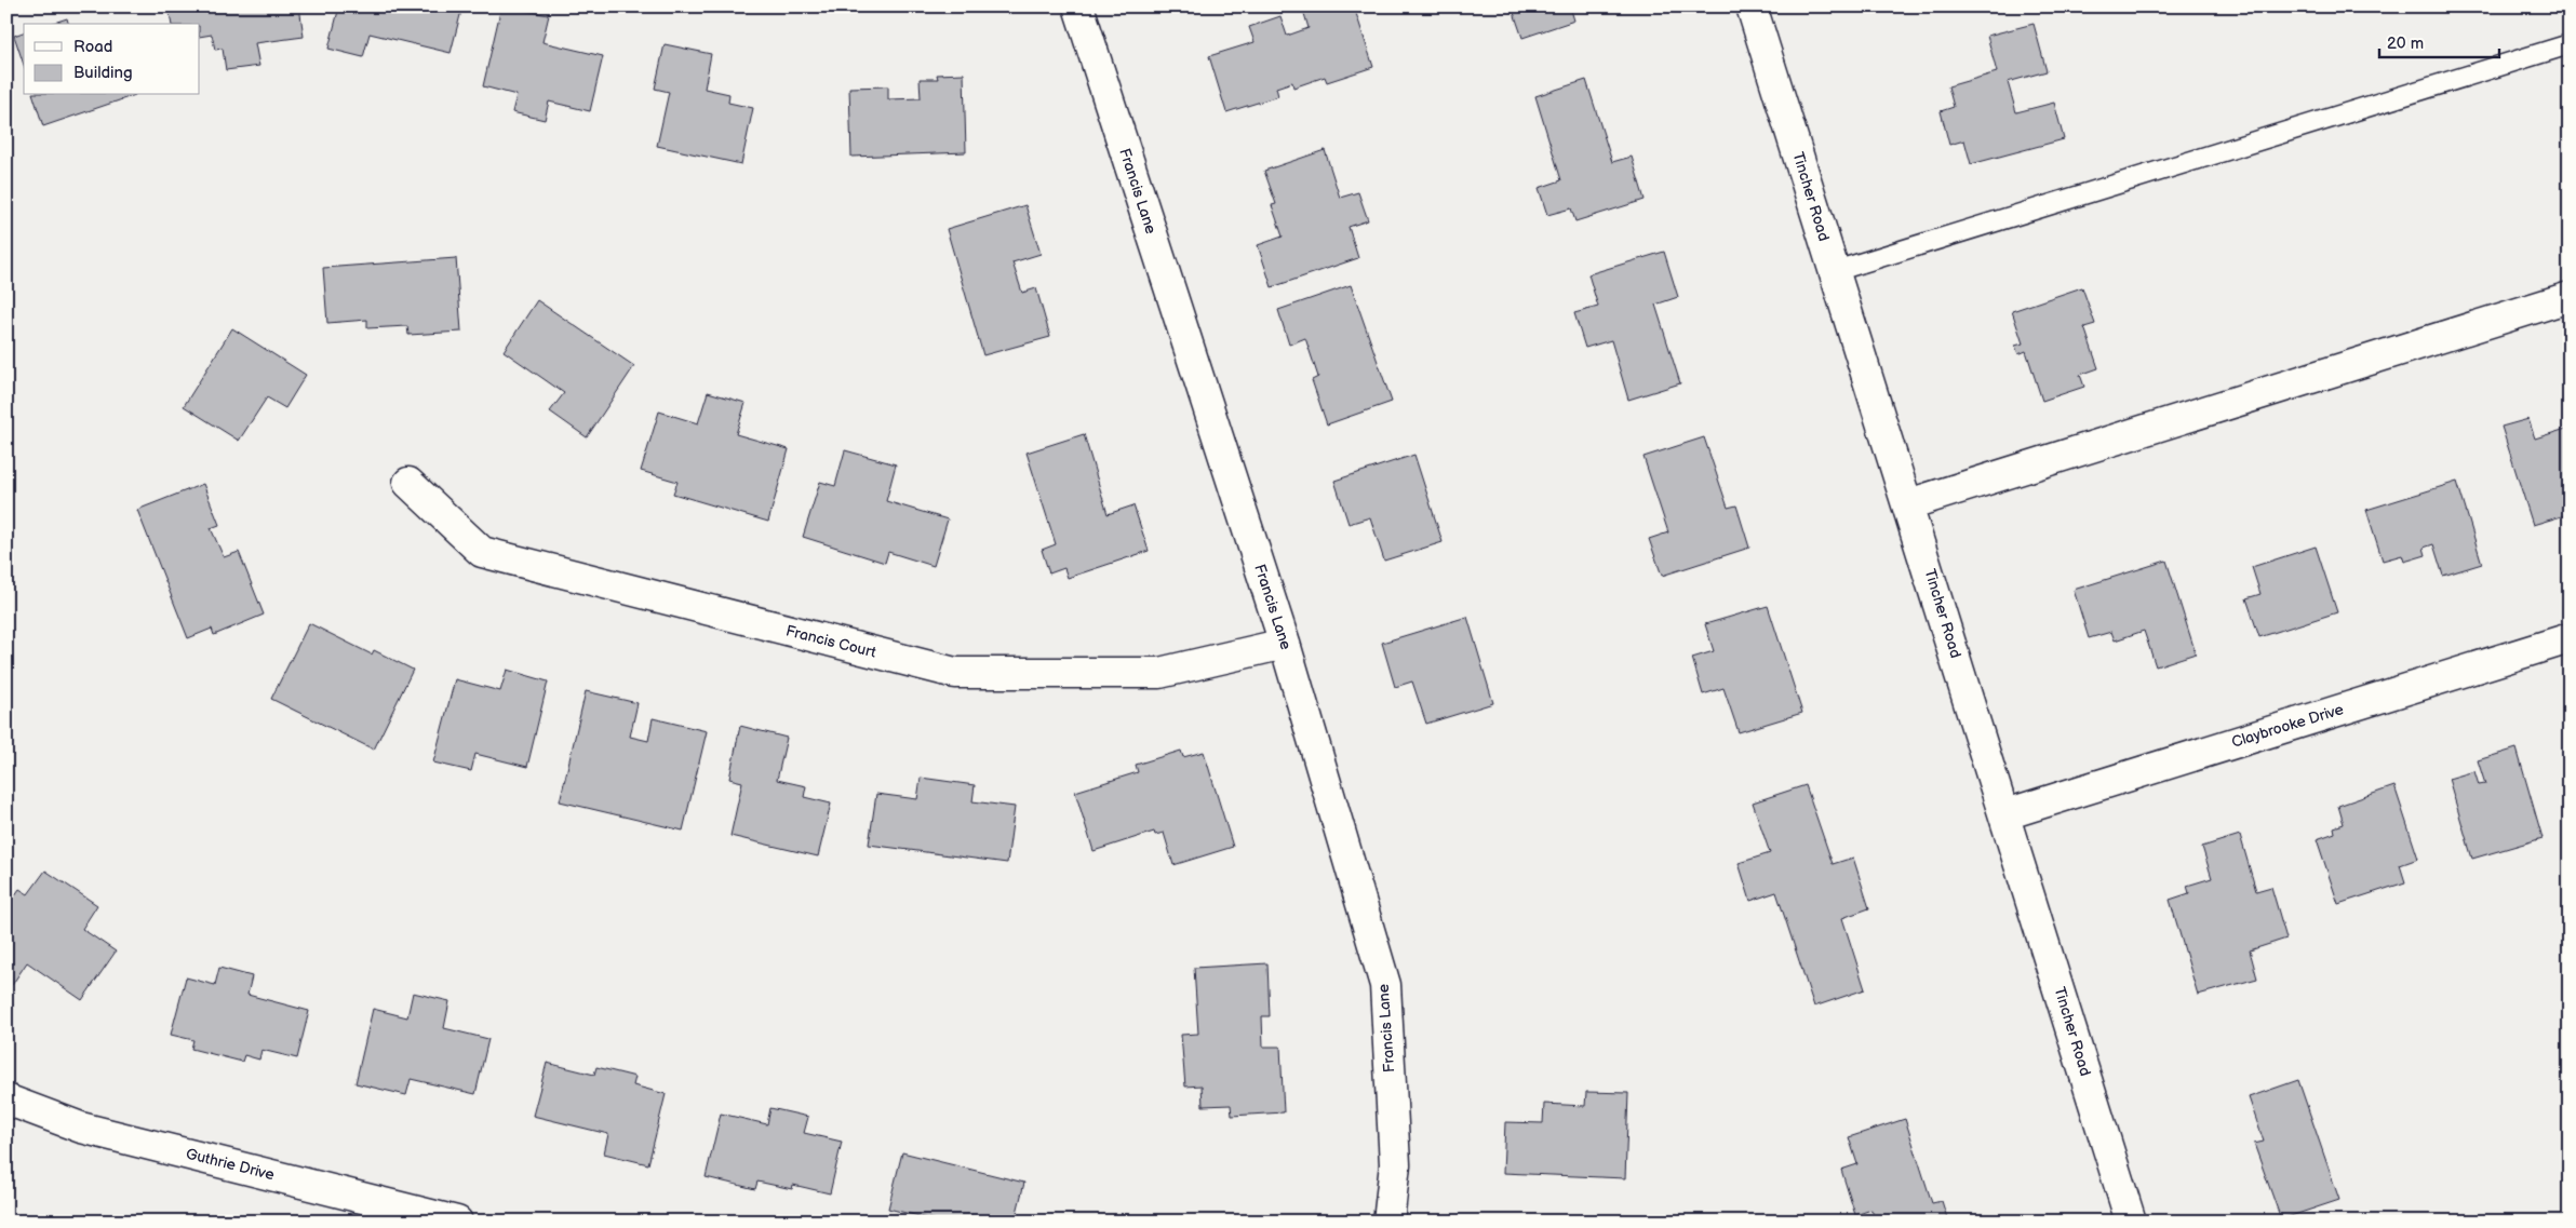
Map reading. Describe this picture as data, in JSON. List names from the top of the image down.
{
  "streets": {
    "street": [
      "Francis Lane",
      "Tincher Road",
      "Francis Court",
      "Claybrooke Drive",
      "Guthrie Drive"
    ]
  },
  "crossings": [
    ["Francis Lane", "Francis Court"],
    ["Tincher Road", "Claybrooke Drive"]
  ],
  "legend": ["Road", "Building"],
  "scale_bar": "20 m"
}
